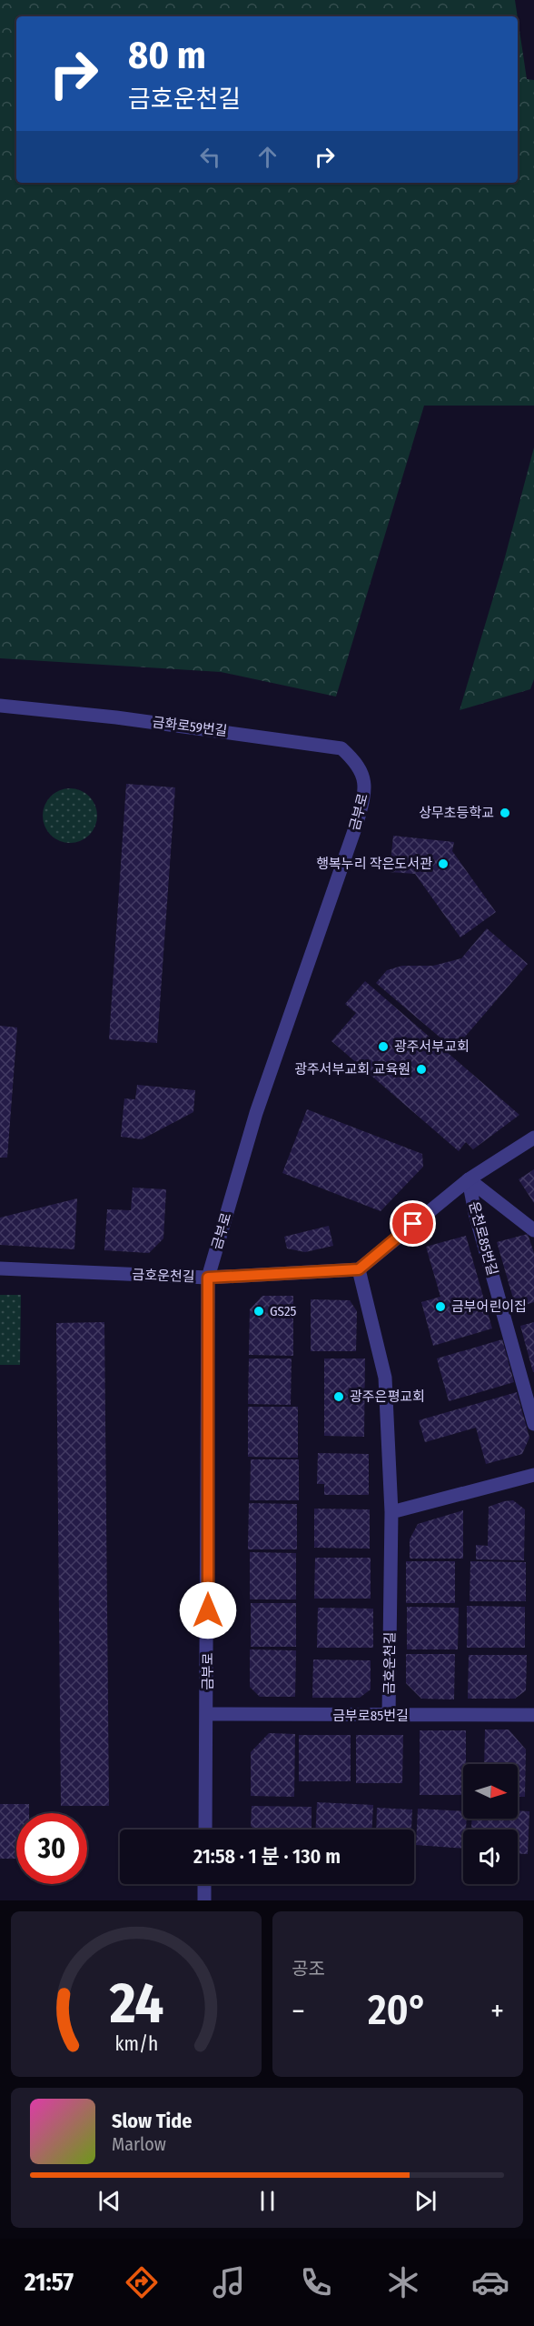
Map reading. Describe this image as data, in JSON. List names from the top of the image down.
{
  "streets": {
    "street": [
      "금화로59번길",
      "금부로",
      "운천로85번길",
      "금호운천길",
      "금부로85번길"
    ]
  },
  "crossings": [
    ["금화로59번길", "금부로"],
    ["금부로", "금호운천길"],
    ["금부로", "금부로85번길"],
    ["금호운천길", "금부로85번길"]
  ],
  "places": [
    "상무초등학교",
    "행복누리 작은도서관",
    "광주서부교회",
    "광주서부교회 교육원",
    "금부어린이집",
    "GS25",
    "광주은평교회"
  ],
  "north": "right",
  "page": {
    "turn": ["80 m", "금호운천길"],
    "limit": "30",
    "trip": "21:58 · 1 분 · 130 m",
    "tile": "공조",
    "heat": ["−", "20°", "+"],
    "song": ["Slow Tide", "Marlow"],
    "tabs": "21:57",
    "gauge": ["24", "km/h"]
  }
}
